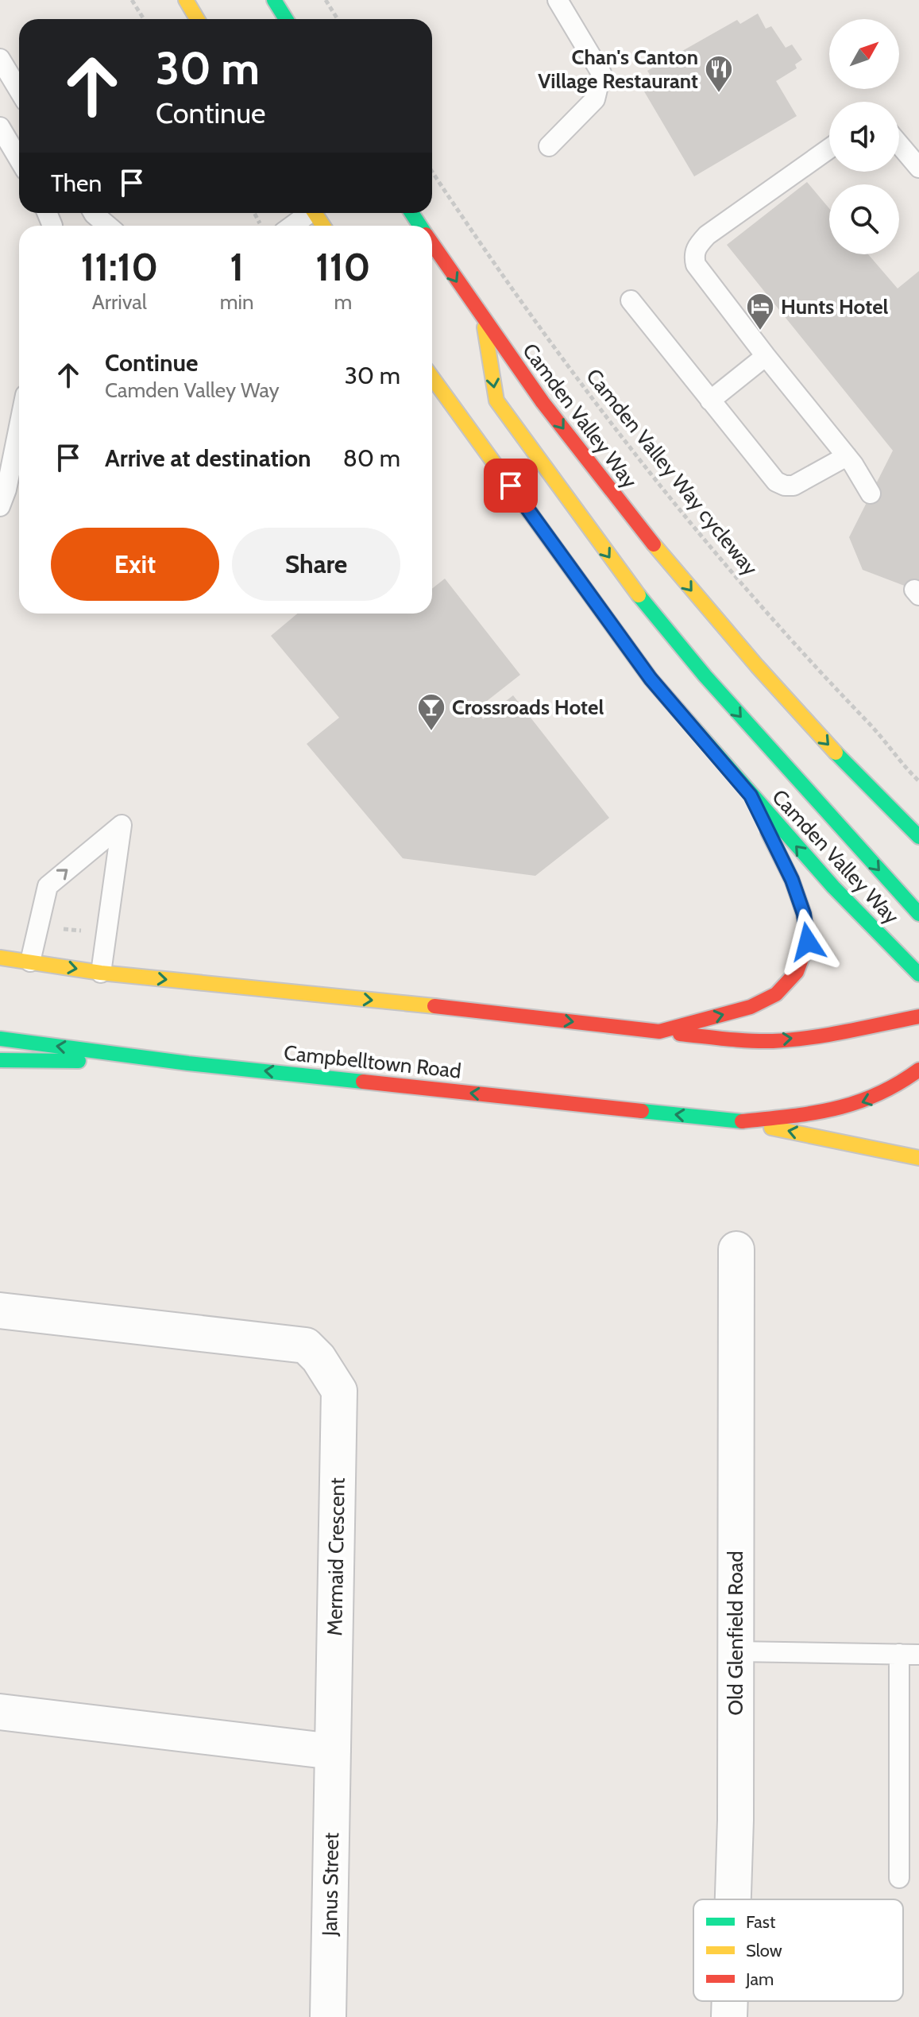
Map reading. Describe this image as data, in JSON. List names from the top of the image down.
{
  "streets": {
    "main road": ["Camden Valley Way", "Campbelltown Road"],
    "street": ["Mermaid Crescent", "Old Glenfield Road", "Janus Street"],
    "path": ["Camden Valley Way cycleway"]
  },
  "crossings": [
    ["Mermaid Crescent", "Janus Street"]
  ],
  "places": {
    "restaurant": ["Chan's Canton Village Restaurant"],
    "hotel": ["Hunts Hotel"],
    "bar": ["Crossroads Hotel"]
  },
  "legend": ["Fast", "Slow", "Jam"],
  "north": "top right",
  "page": {
    "turn": ["30 m", "Continue"],
    "then": "Then",
    "eta": [
      "11:10",
      "Arrival",
      "1",
      "min",
      "110",
      "m"
    ],
    "list": [
      {
        "name": "Continue",
        "note": "Camden Valley Way",
        "value": "30 m"
      },
      {
        "name": "Arrive at destination",
        "value": "80 m"
      }
    ],
    "buttons": ["Exit", "Share"]
  }
}
